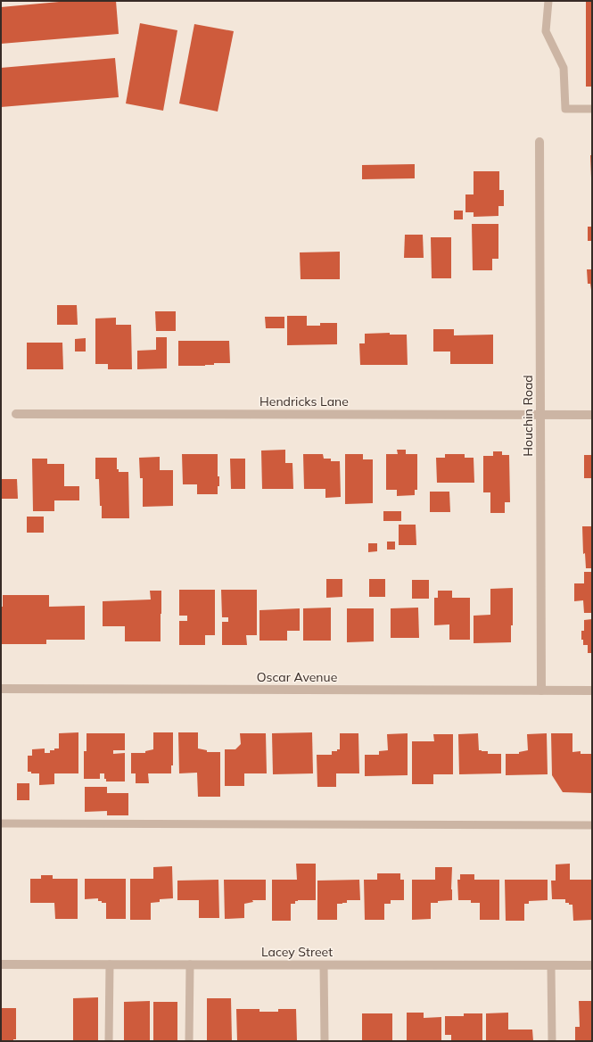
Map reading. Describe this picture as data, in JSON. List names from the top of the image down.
{
  "streets": {
    "street": [
      "Hendricks Lane",
      "Houchin Road",
      "Oscar Avenue",
      "Lacey Street"
    ]
  },
  "crossings": [
    ["Hendricks Lane", "Houchin Road"],
    ["Houchin Road", "Oscar Avenue"]
  ]
}
